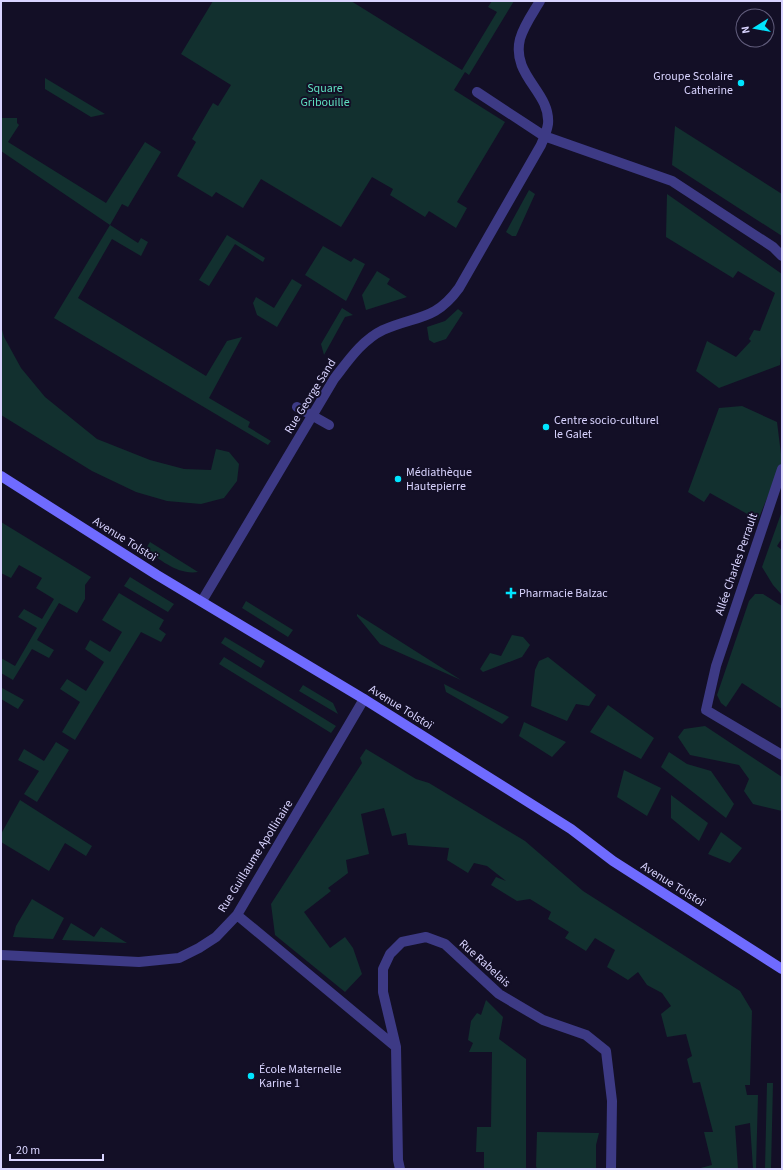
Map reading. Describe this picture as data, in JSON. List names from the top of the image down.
{
  "streets": {
    "street": [
      "Rue George Sand",
      "Avenue Tolstoï",
      "Allée Charles Perrault",
      "Rue Guillaume Apollinaire",
      "Rue Rabelais"
    ]
  },
  "crossings": [
    ["Rue George Sand", "Avenue Tolstoï"],
    ["Avenue Tolstoï", "Rue Guillaume Apollinaire"]
  ],
  "parks": ["Square Gribouille"],
  "places": {
    "other": [
      "Groupe Scolaire Catherine",
      "Centre socio-culturel le Galet",
      "Médiathèque Hautepierre",
      "École Maternelle Karine 1"
    ],
    "health": ["Pharmacie Balzac"]
  },
  "scale_bar": "20 m",
  "north": "left"
}
